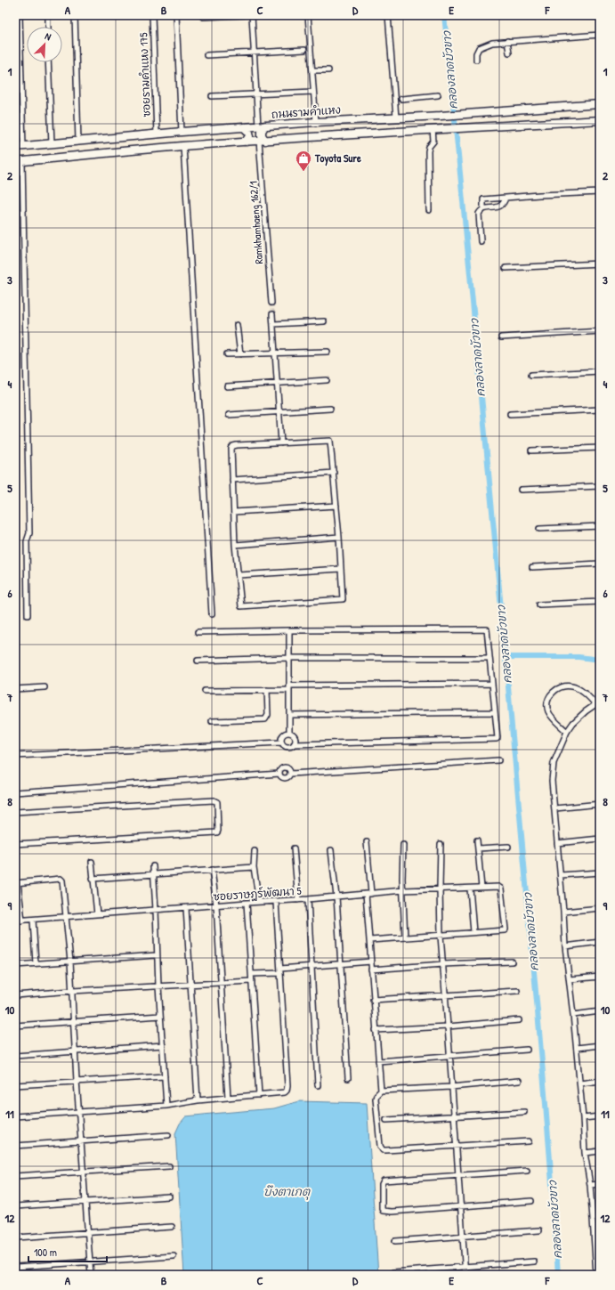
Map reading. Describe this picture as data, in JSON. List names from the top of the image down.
{
  "streets": {
    "main road": ["ถนนรามคำแหง"],
    "street": ["ซอยรามคำแหง 175", "Ramkhamhaeng 162/1", "ซอยราษฎร์พัฒนา 5"]
  },
  "crossings": [
    ["ซอยรามคำแหง 175", "ถนนรามคำแหง"]
  ],
  "water": ["คลองลาดบัวขาว", "บึงตาเกตุ"],
  "places": {
    "shop": ["Toyota Sure"]
  },
  "scale_bar": "100 m",
  "north": "top right",
  "grid": {
    "columns": [
      "A",
      "B",
      "C",
      "D",
      "E",
      "F"
    ],
    "rows": [
      "1",
      "2",
      "3",
      "4",
      "5",
      "6",
      "7",
      "8",
      "9",
      "10",
      "11",
      "12"
    ]
  }
}
